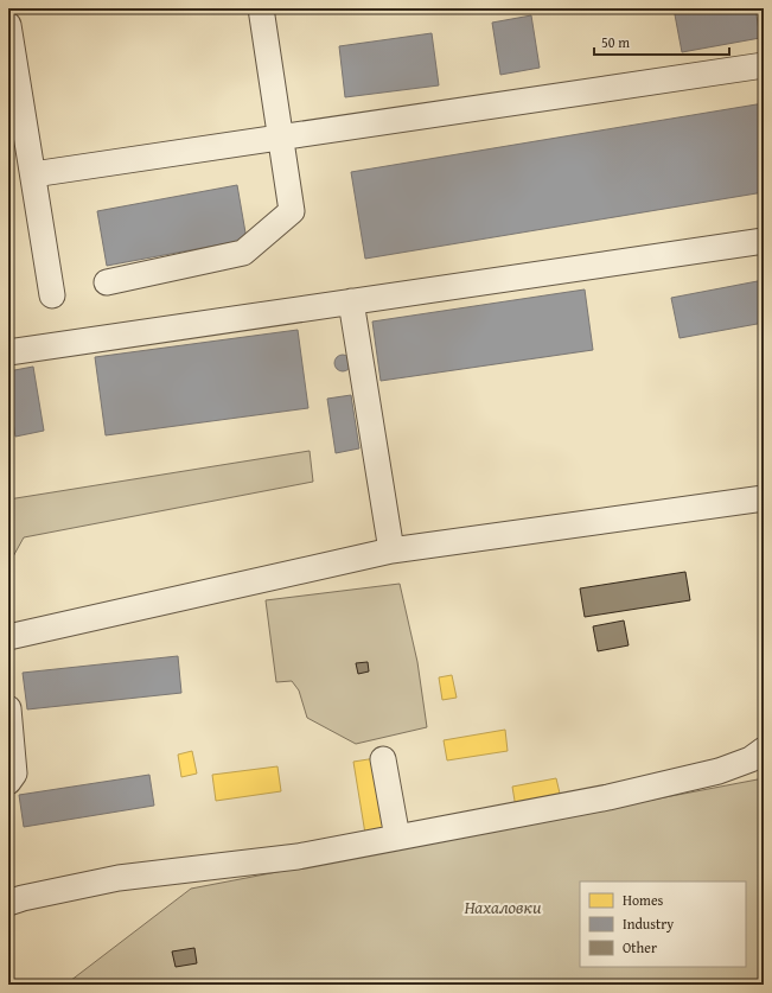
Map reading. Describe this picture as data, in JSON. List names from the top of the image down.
{
  "parks": ["Нахаловки"],
  "legend": ["Homes", "Industry", "Other"],
  "scale_bar": "50 m"
}
